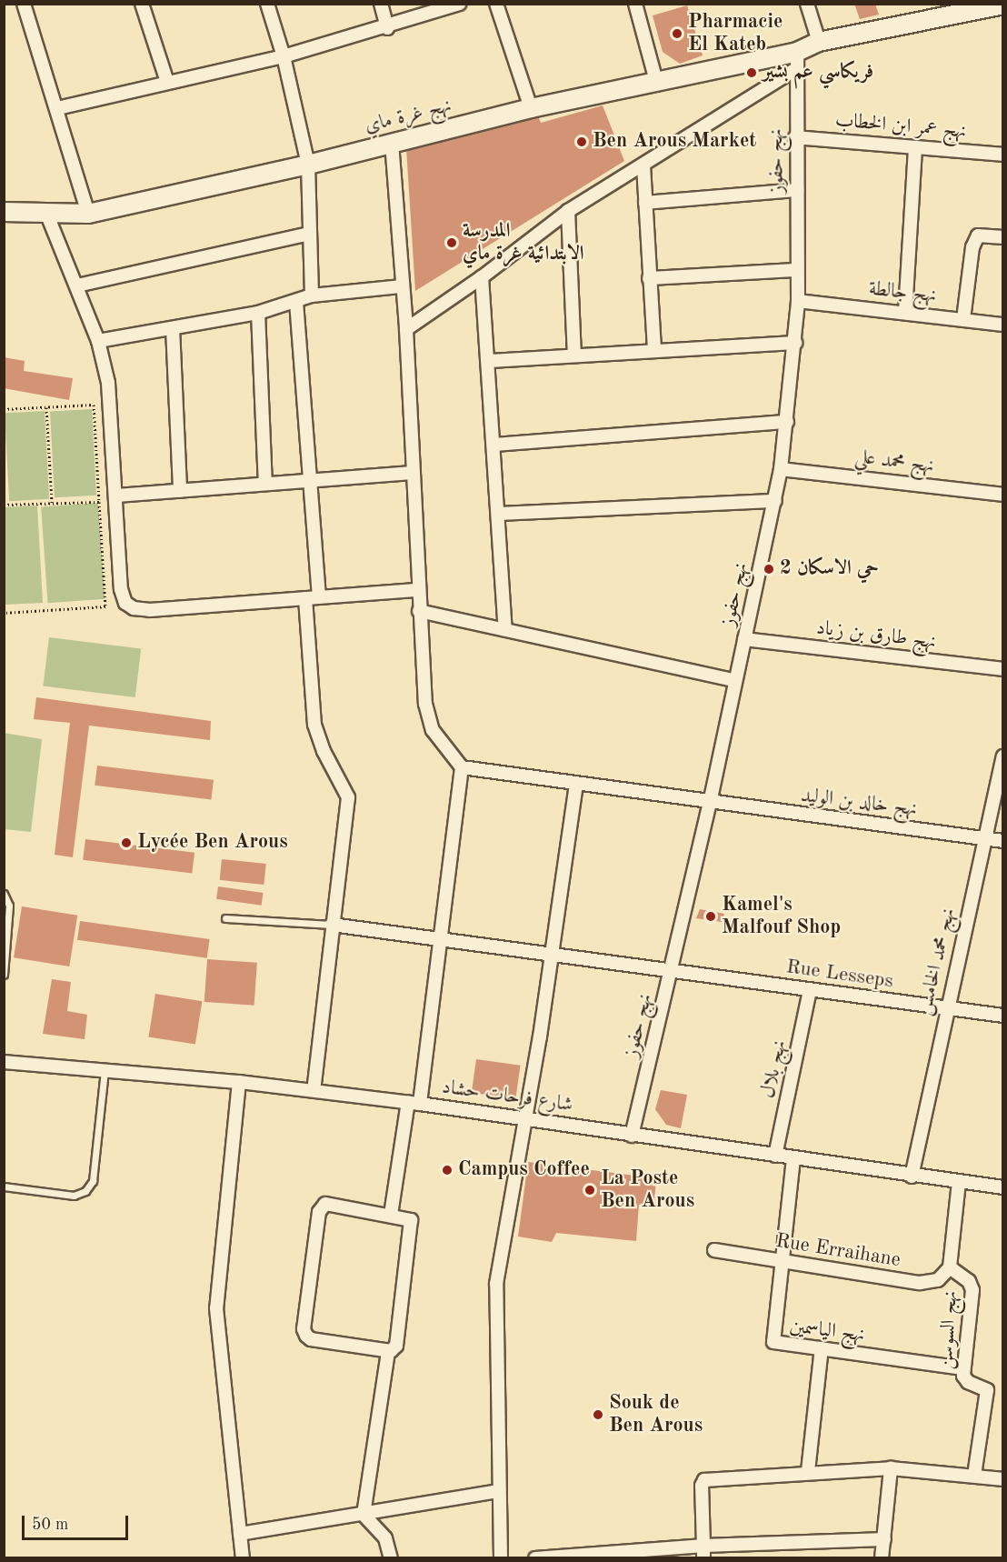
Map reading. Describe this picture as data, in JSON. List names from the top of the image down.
{
  "streets": {
    "street": [
      "نهج غرة ماي",
      "نهج عمر ابن الخطاب",
      "نهج حفوز",
      "نهج جالطة",
      "نهج محمد علي",
      "نهج طارق بن زياد",
      "نهج خالد بن الوليد",
      "نهج محمد الخامس",
      "Rue Lesseps",
      "نهج بلال",
      "شارع فرحات حشاد",
      "Rue Erraihane",
      "نهج السوسن",
      "نهج الياسمين"
    ]
  },
  "crossings": [
    ["نهج غرة ماي", "نهج حفوز"],
    ["نهج عمر ابن الخطاب", "نهج حفوز"],
    ["نهج حفوز", "نهج جالطة"],
    ["نهج حفوز", "نهج محمد علي"],
    ["نهج حفوز", "نهج طارق بن زياد"],
    ["نهج حفوز", "نهج خالد بن الوليد"],
    ["نهج حفوز", "Rue Lesseps"],
    ["نهج حفوز", "شارع فرحات حشاد"],
    ["نهج خالد بن الوليد", "نهج محمد الخامس"],
    ["نهج محمد الخامس", "Rue Lesseps"],
    ["نهج محمد الخامس", "شارع فرحات حشاد"],
    ["Rue Lesseps", "نهج بلال"],
    ["نهج بلال", "شارع فرحات حشاد"],
    ["شارع فرحات حشاد", "نهج السوسن"],
    ["شارع فرحات حشاد", "نهج الياسمين"],
    ["Rue Erraihane", "نهج السوسن"],
    ["Rue Erraihane", "نهج الياسمين"],
    ["نهج السوسن", "نهج الياسمين"]
  ],
  "places": [
    "Pharmacie El Kateb",
    "فريكاسي عم بشير",
    "Ben Arous Market",
    "المدرسة الابتدائية غرة ماي",
    "حي الاسكان 2",
    "Lycée Ben Arous",
    "Kamel's Malfouf Shop",
    "Campus Coffee",
    "La Poste Ben Arous",
    "Souk de Ben Arous"
  ],
  "scale_bar": "50 m"
}
